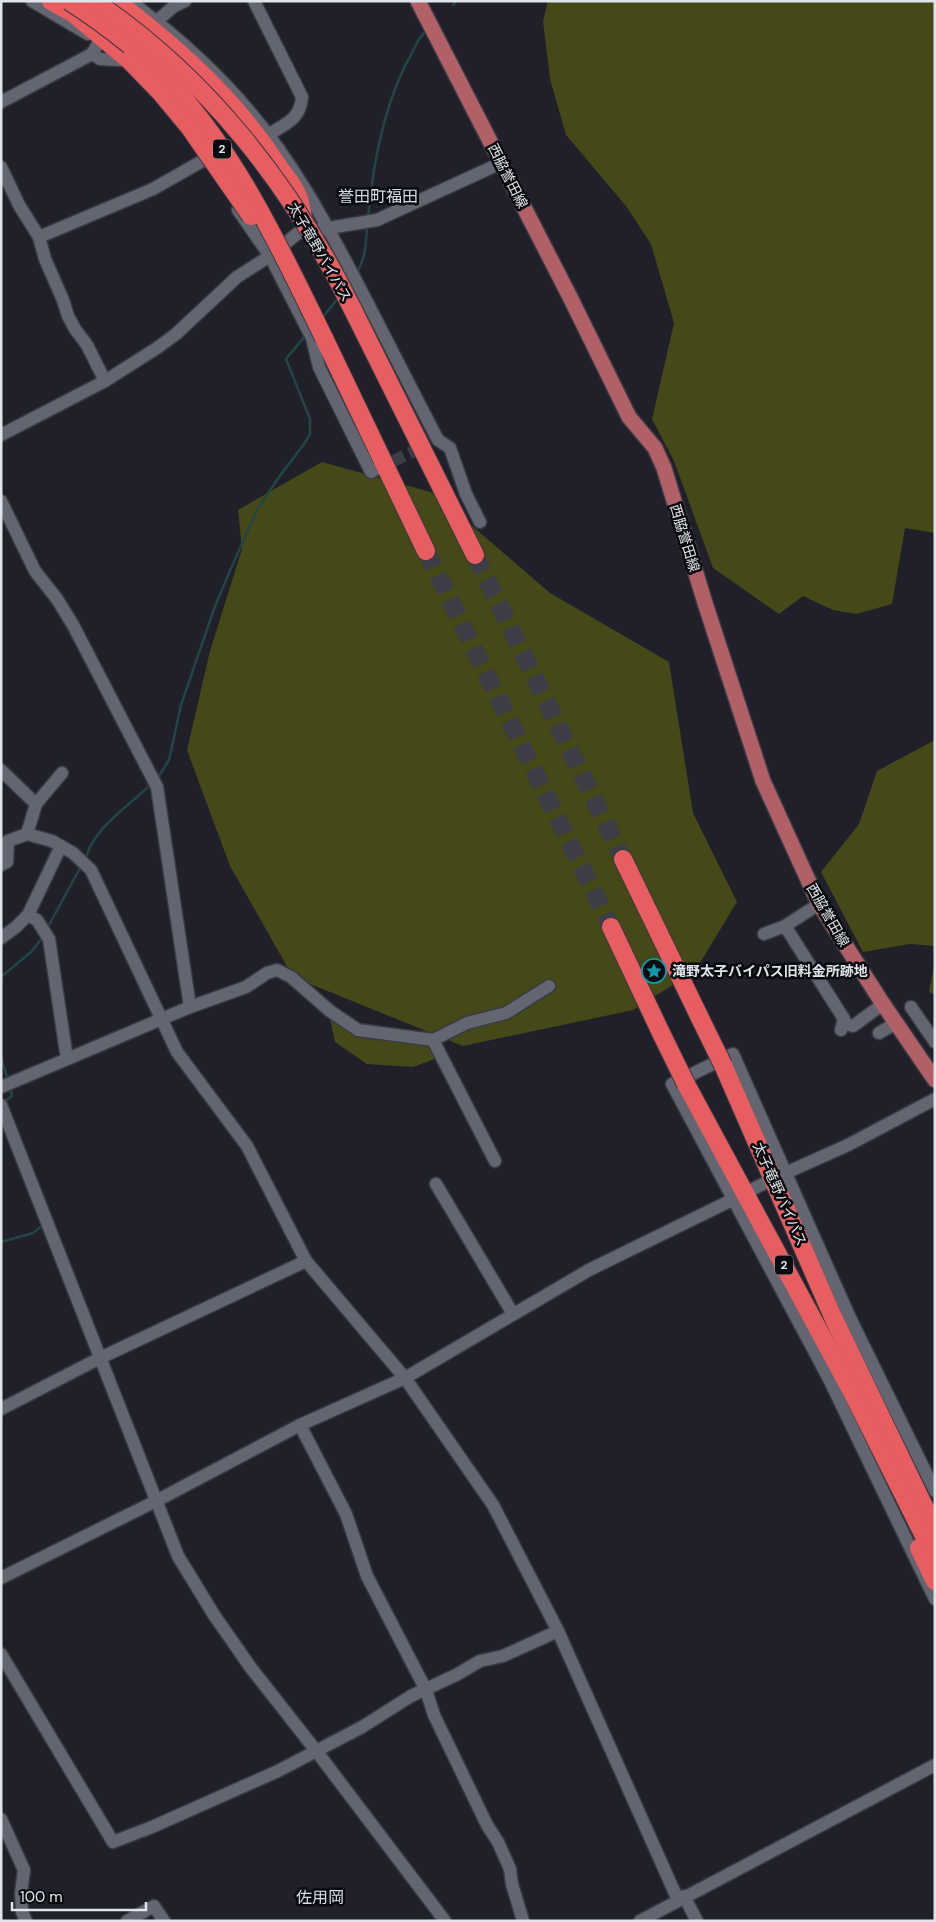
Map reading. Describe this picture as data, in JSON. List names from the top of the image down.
{
  "streets": {
    "highway": ["2", "太子竜野バイパス"],
    "main road": ["西脇誉田線"]
  },
  "districts": ["誉田町福田", "佐用岡"],
  "places": {
    "place": ["滝野太子バイパス旧料金所跡地"]
  },
  "scale_bar": "100 m"
}
